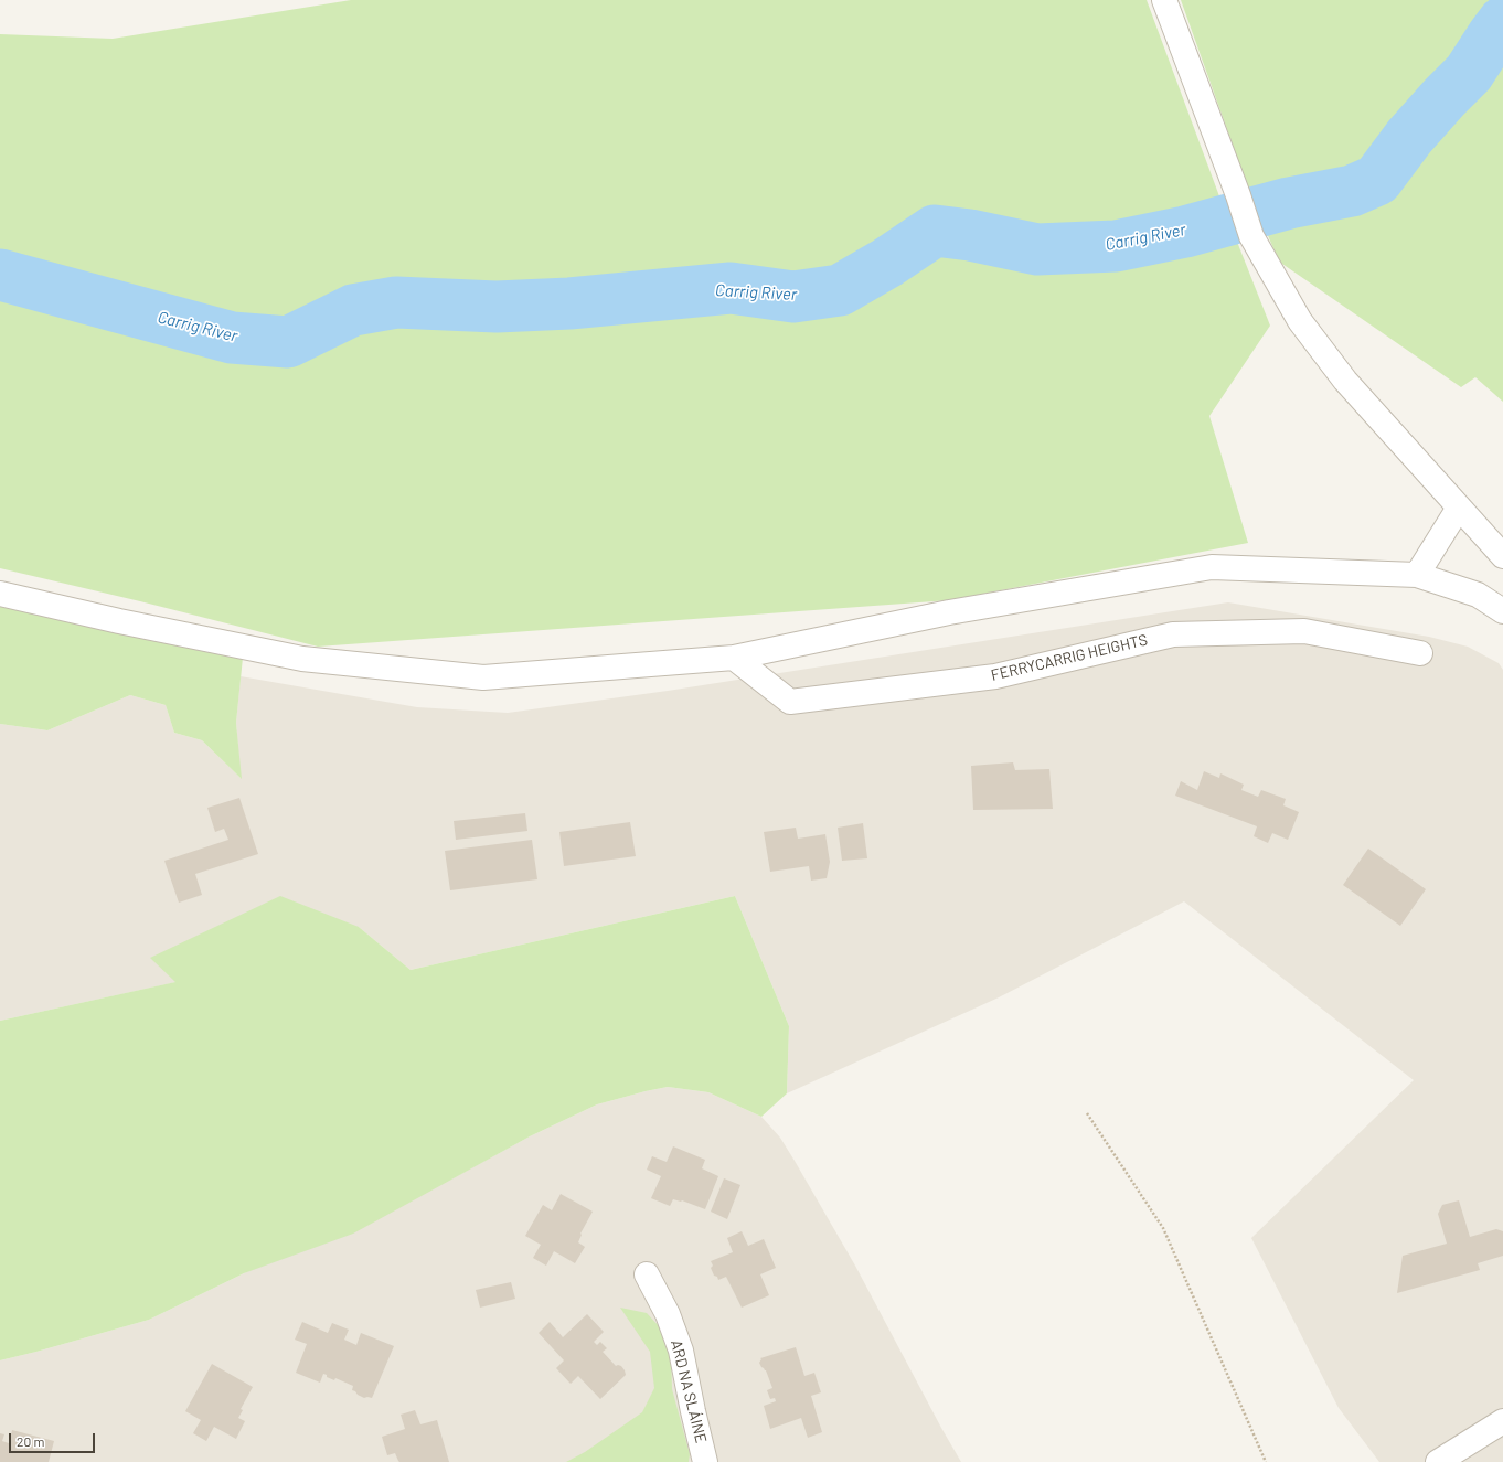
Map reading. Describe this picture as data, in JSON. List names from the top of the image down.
{
  "streets": {
    "street": ["FERRYCARRIG HEIGHTS", "ARD NA SLÁINE"]
  },
  "water": ["Carrig River"],
  "scale_bar": "20 m"
}
